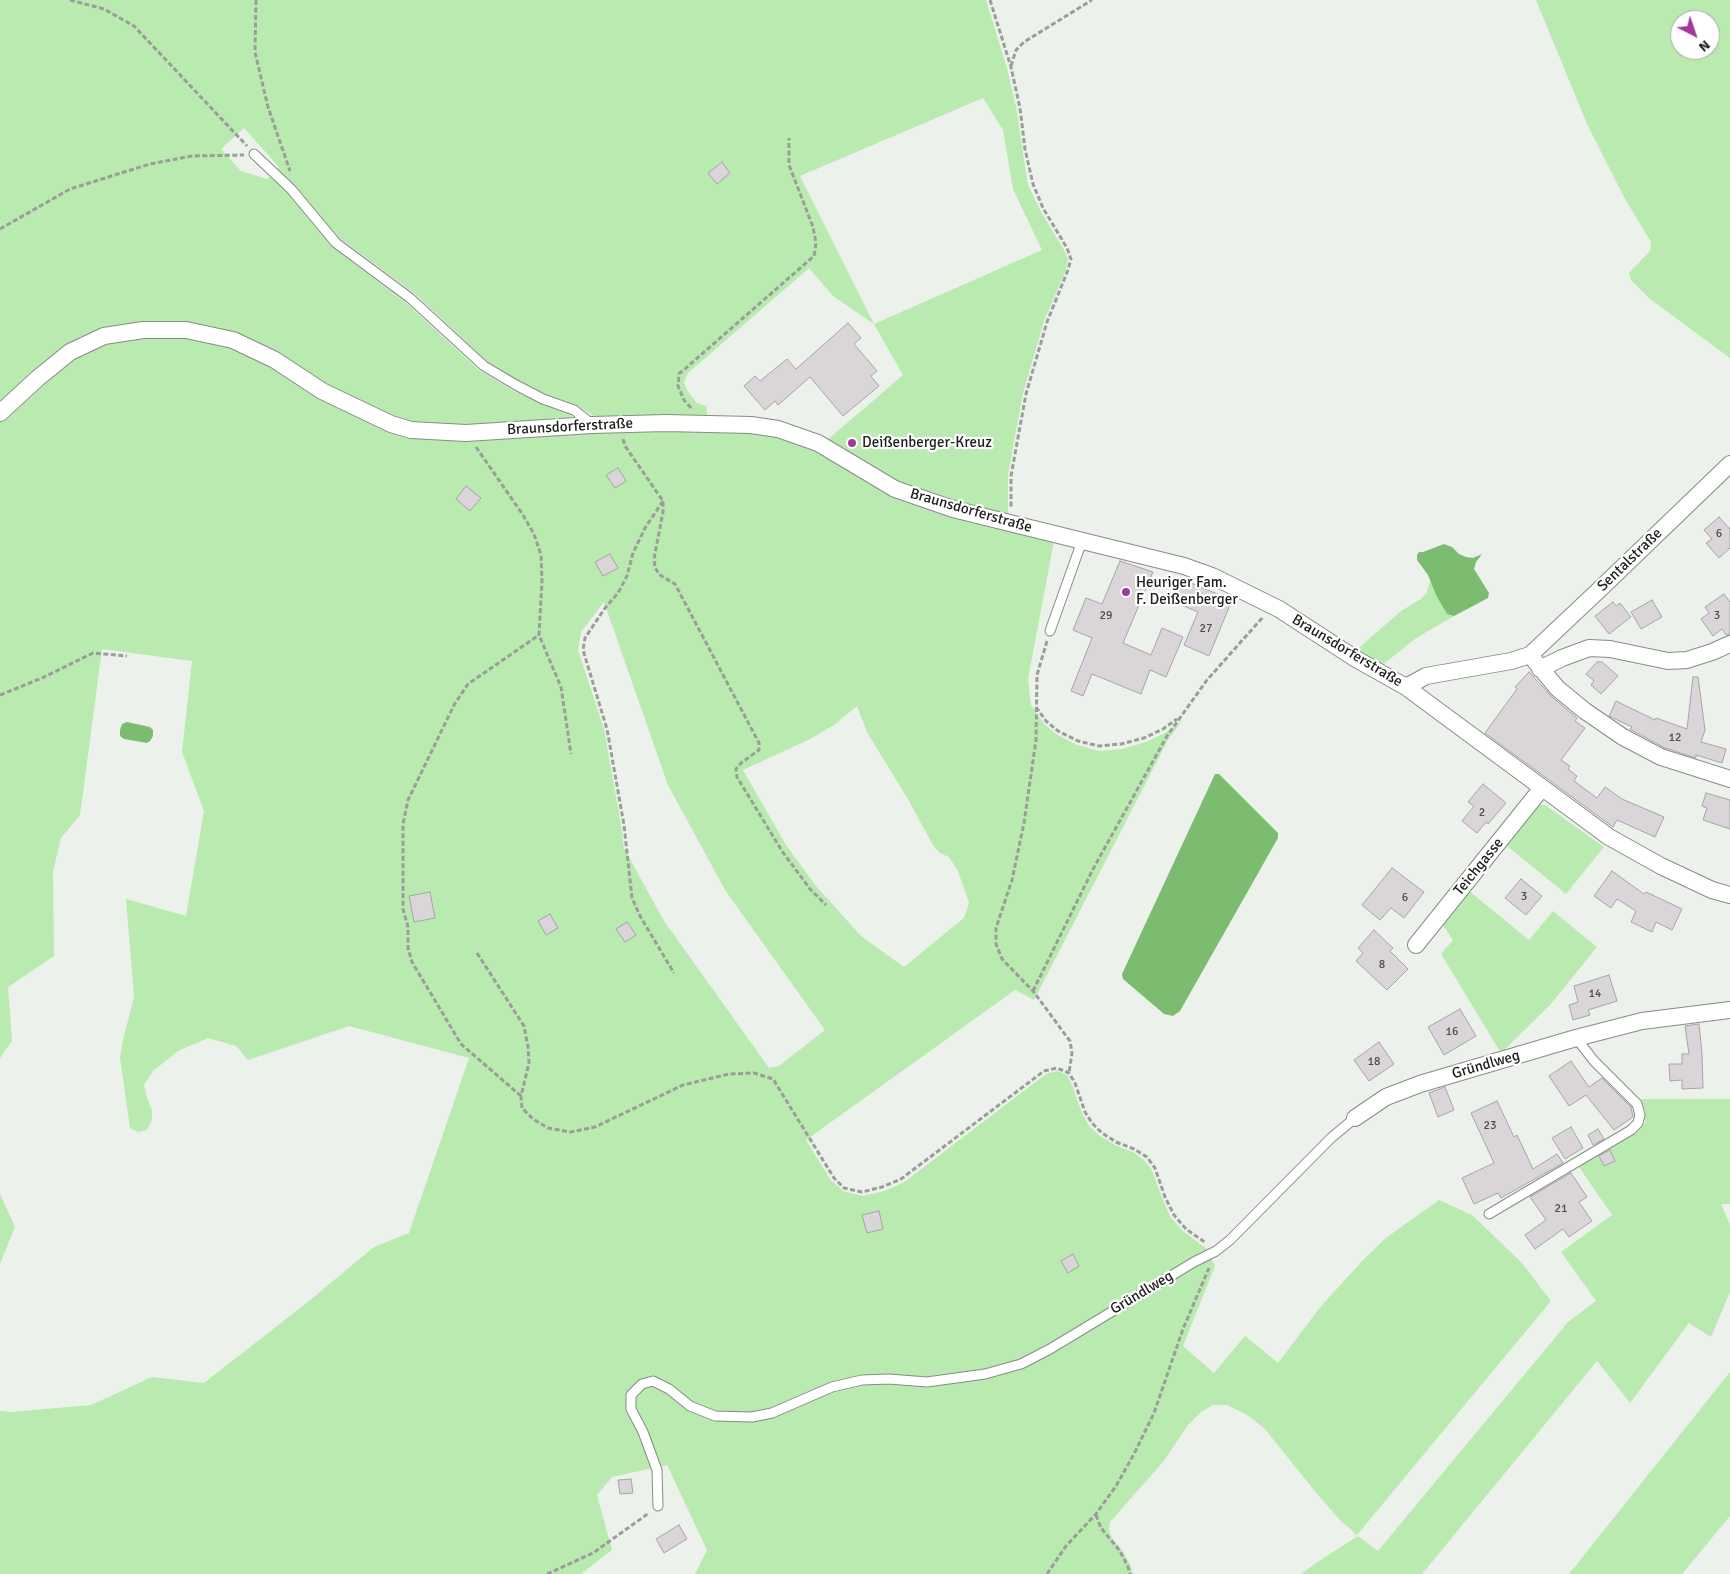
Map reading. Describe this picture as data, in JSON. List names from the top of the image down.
{
  "streets": {
    "street": [
      "Braunsdorferstraße",
      "Sentalstraße",
      "Teichgasse",
      "Gründlweg"
    ]
  },
  "crossings": [
    ["Braunsdorferstraße", "Teichgasse"]
  ],
  "places": ["Deißenberger-Kreuz", "Heuriger Fam. F. Deißenberger"],
  "house_numbers": [
    "6",
    "29",
    "3",
    "27",
    "12",
    "2",
    "3",
    "6",
    "8",
    "14",
    "16",
    "18",
    "23",
    "21"
  ],
  "north": "bottom right"
}
